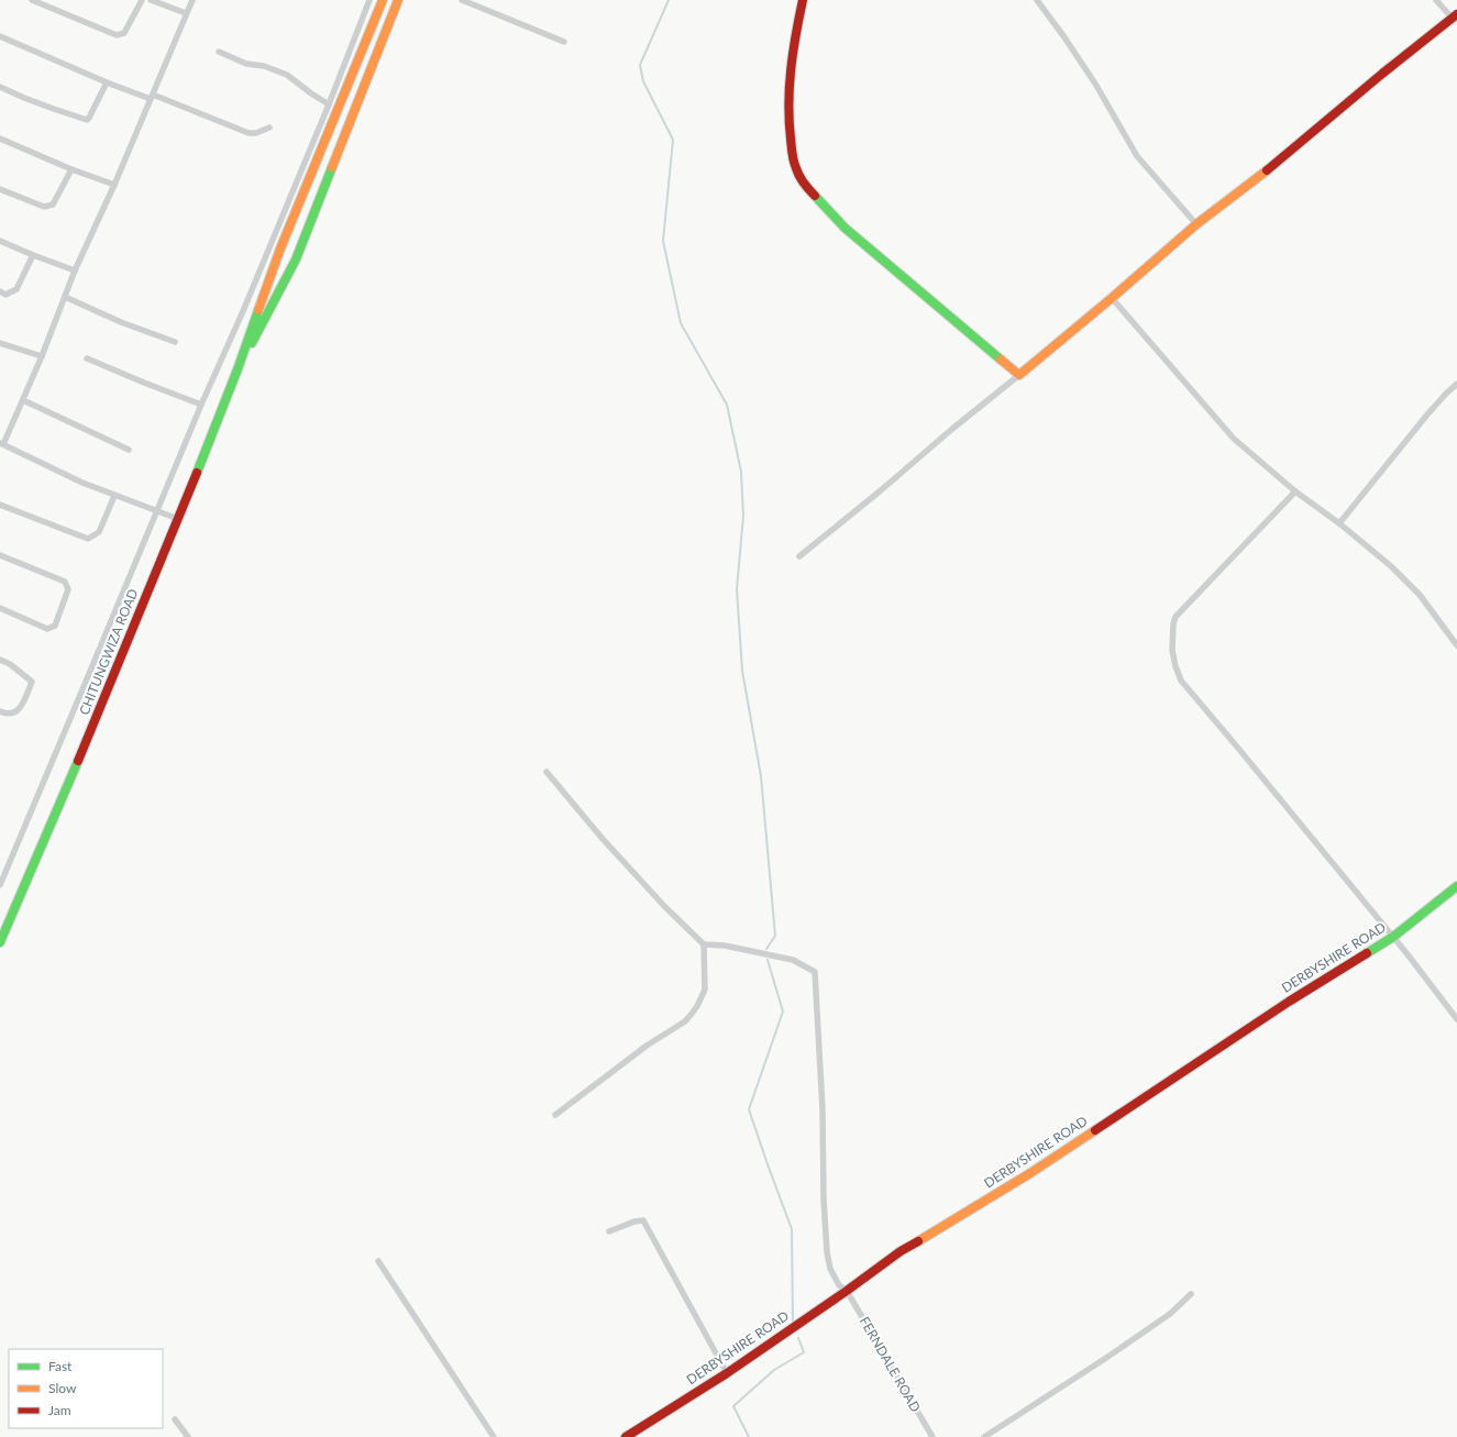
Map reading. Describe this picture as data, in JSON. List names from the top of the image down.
{
  "streets": {
    "street": ["CHITUNGWIZA ROAD", "DERBYSHIRE ROAD", "FERNDALE ROAD"]
  },
  "crossings": [
    ["DERBYSHIRE ROAD", "FERNDALE ROAD"]
  ],
  "legend": ["Fast", "Slow", "Jam"]
}
